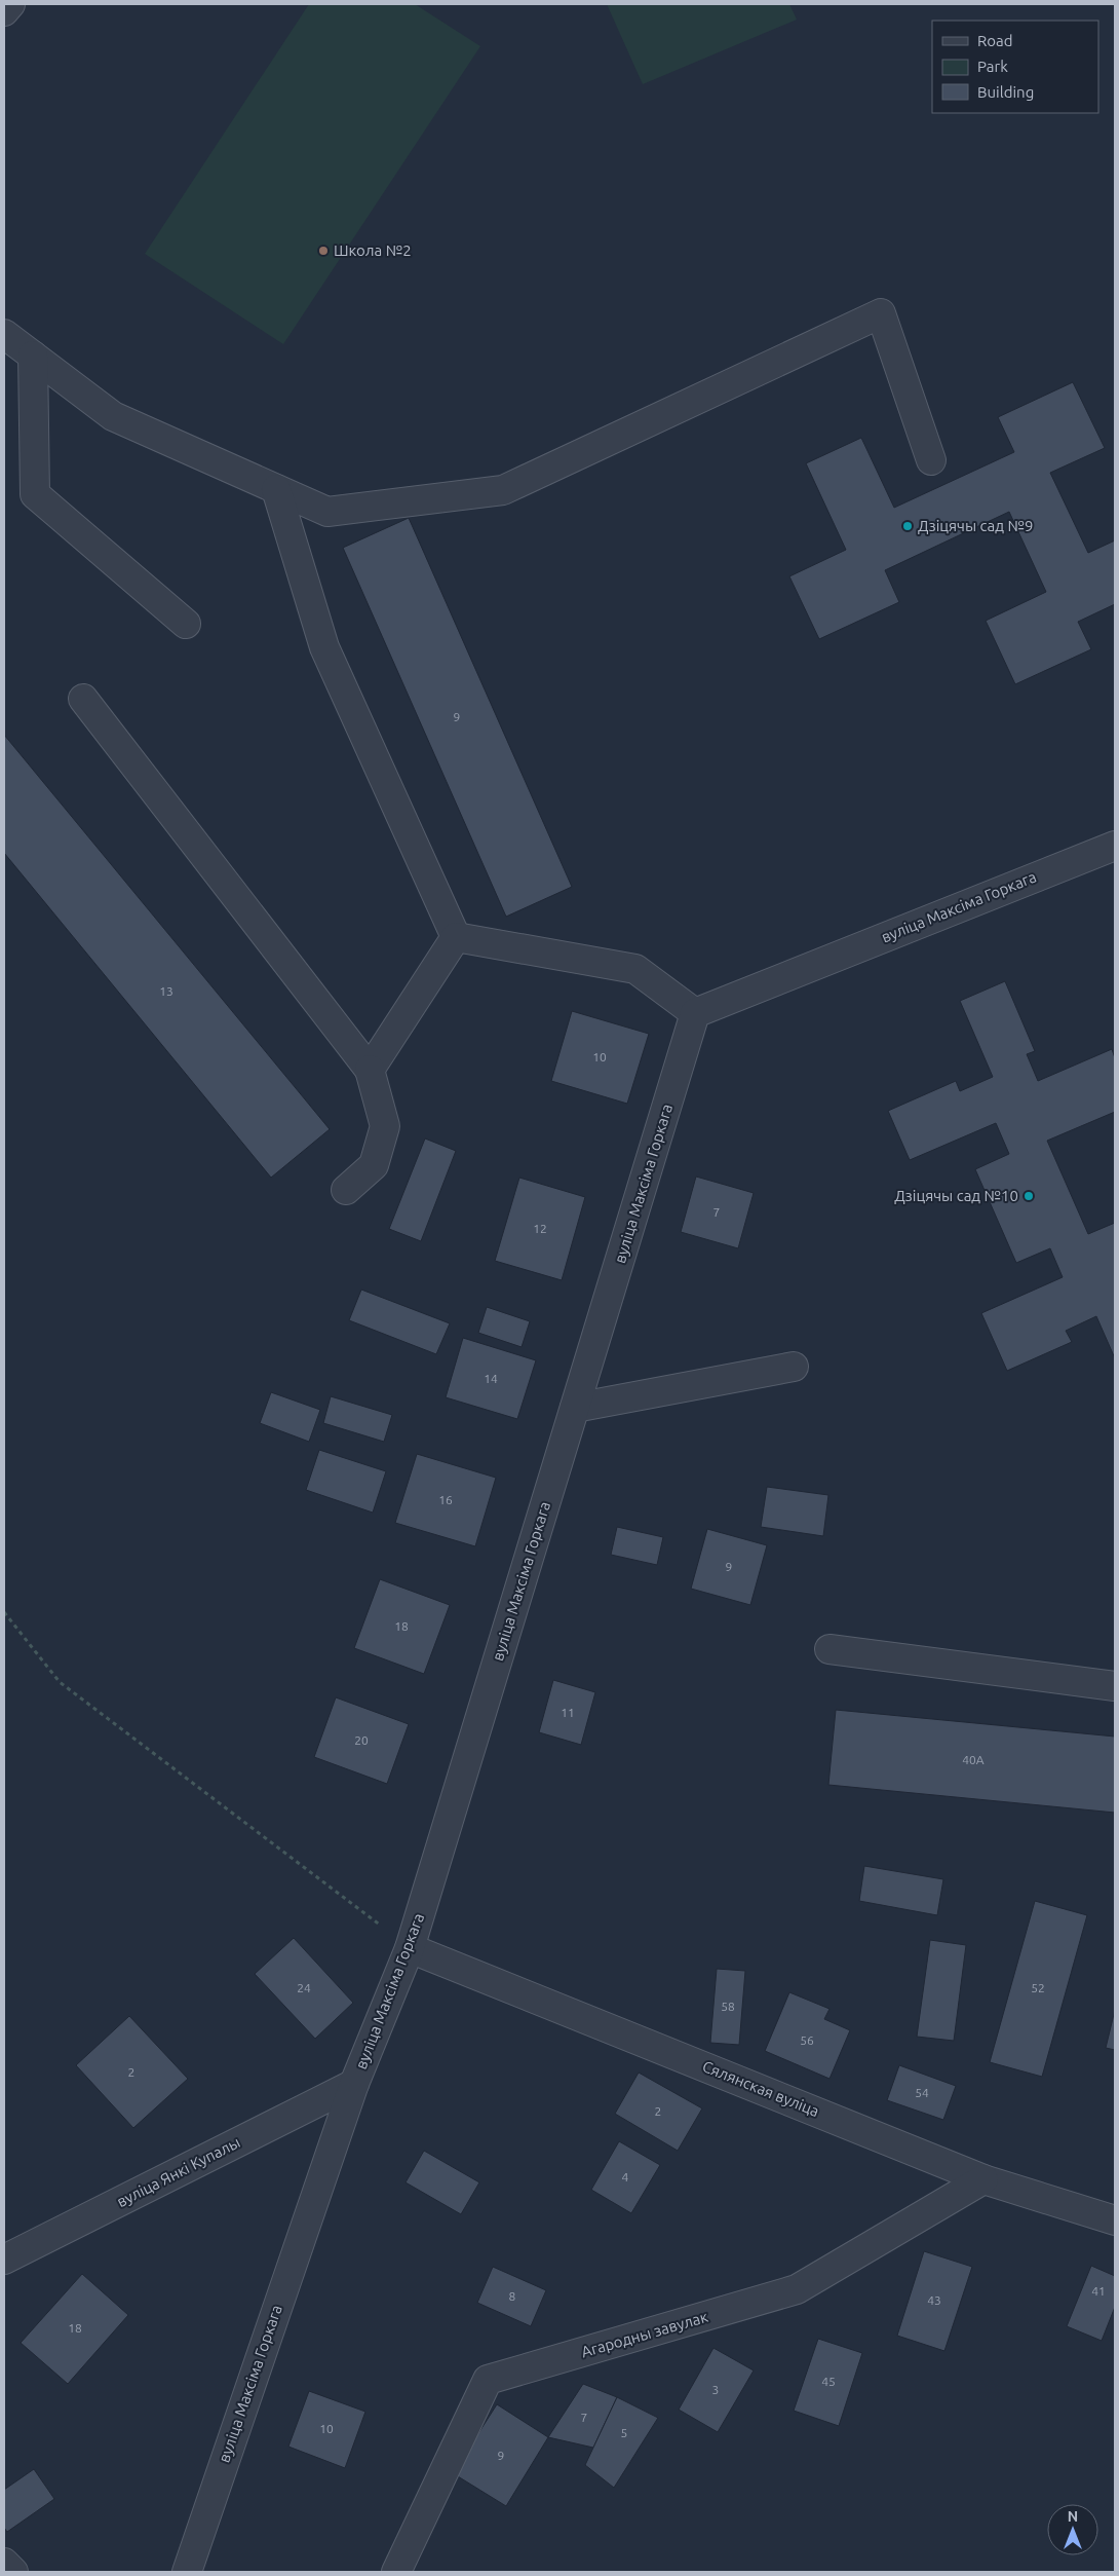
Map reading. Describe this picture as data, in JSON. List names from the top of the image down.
{
  "streets": {
    "street": [
      "вуліца Максіма Горкага",
      "Сялянская вуліца",
      "вуліца Янкі Купалы",
      "Агародны завулак"
    ]
  },
  "crossings": [
    ["вуліца Максіма Горкага", "Сялянская вуліца"],
    ["вуліца Максіма Горкага", "вуліца Янкі Купалы"],
    ["Сялянская вуліца", "Агародны завулак"]
  ],
  "places": ["Школа №2", "Дзіцячы сад №9", "Дзіцячы сад №10"],
  "house_numbers": [
    "9",
    "13",
    "10",
    "7",
    "12",
    "14",
    "16",
    "9",
    "18",
    "11",
    "20",
    "40А",
    "24",
    "52",
    "58",
    "56",
    "2",
    "54",
    "2",
    "4",
    "41",
    "8",
    "43",
    "18",
    "45",
    "3",
    "7",
    "10",
    "5",
    "9"
  ],
  "legend": ["Road", "Park", "Building"],
  "north": "top"
}
